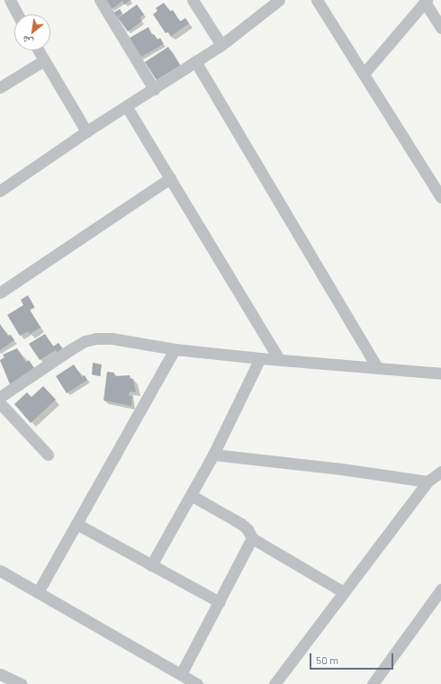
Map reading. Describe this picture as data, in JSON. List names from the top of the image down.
{
  "scale_bar": "50 m",
  "north": "bottom left"
}
